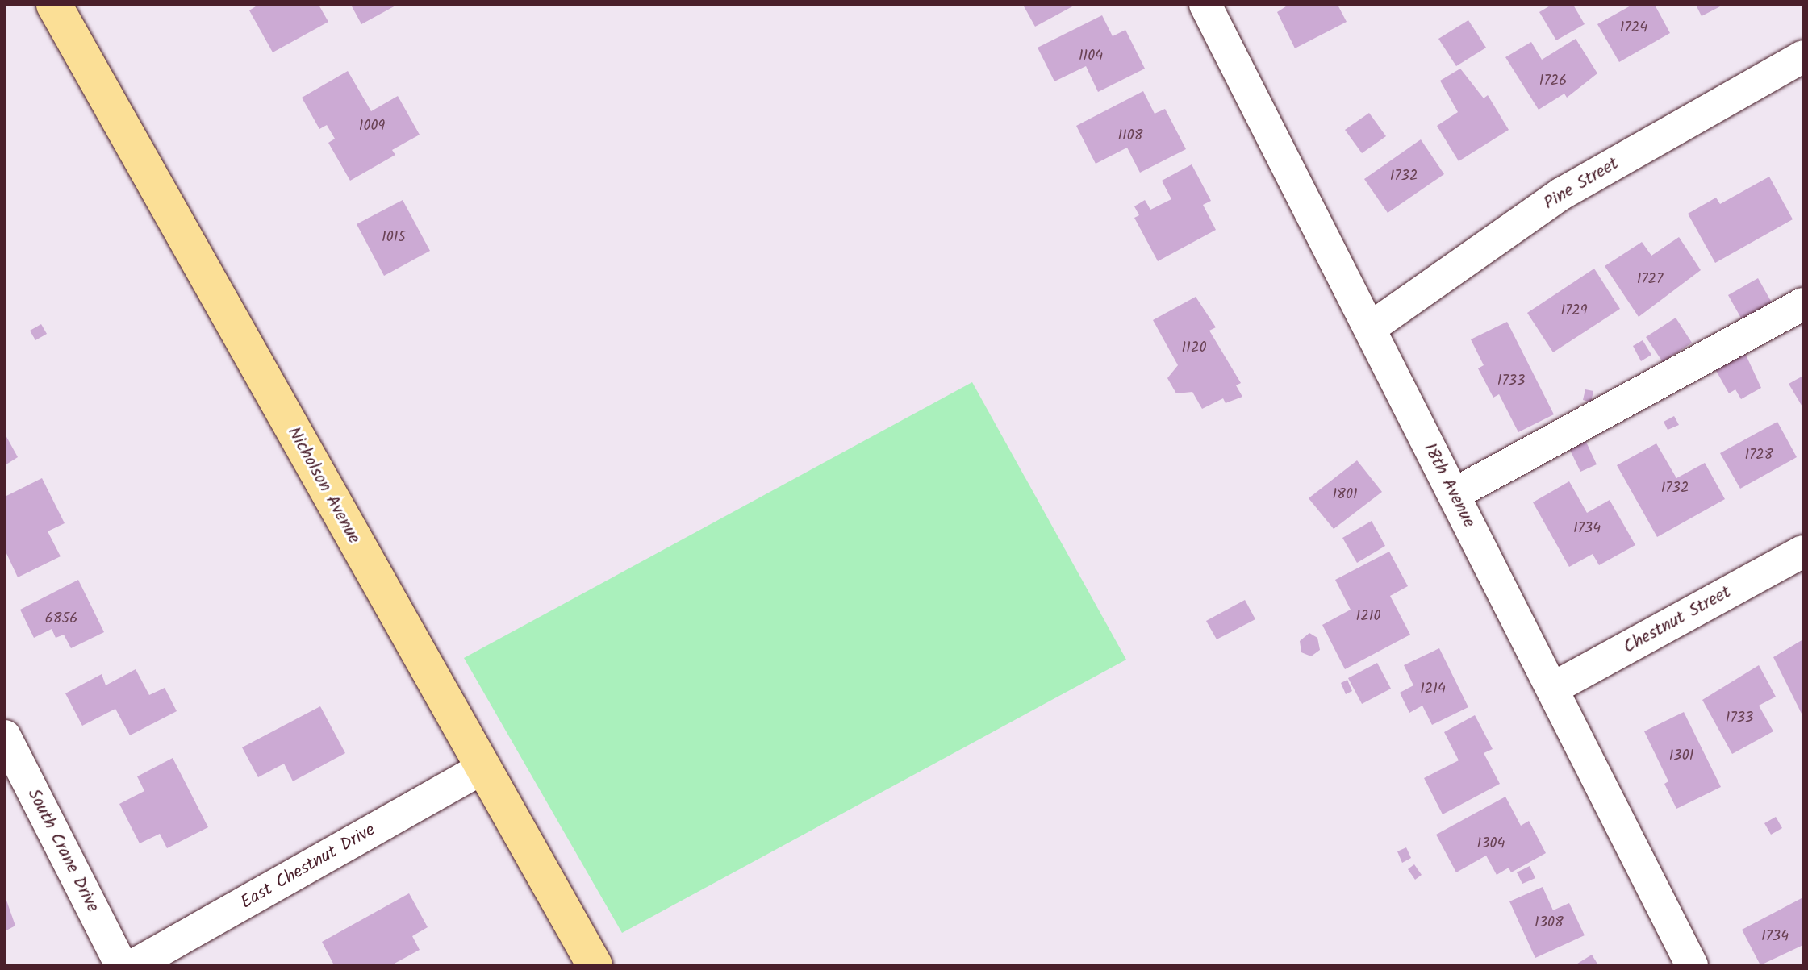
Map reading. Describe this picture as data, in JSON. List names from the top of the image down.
{
  "streets": {
    "main road": ["Nicholson Avenue"],
    "street": [
      "Pine Street",
      "18th Avenue",
      "Chestnut Street",
      "South Crane Drive",
      "East Chestnut Drive"
    ]
  },
  "crossings": [
    ["Pine Street", "18th Avenue"],
    ["Nicholson Avenue", "East Chestnut Drive"],
    ["18th Avenue", "Chestnut Street"]
  ],
  "house_numbers": [
    "1724",
    "1104",
    "1726",
    "1009",
    "1108",
    "1732",
    "1015",
    "1727",
    "1729",
    "1120",
    "1733",
    "1728",
    "1732",
    "1801",
    "1734",
    "1210",
    "6856",
    "1214",
    "1733",
    "1301",
    "1304",
    "1308",
    "1734"
  ]
}
